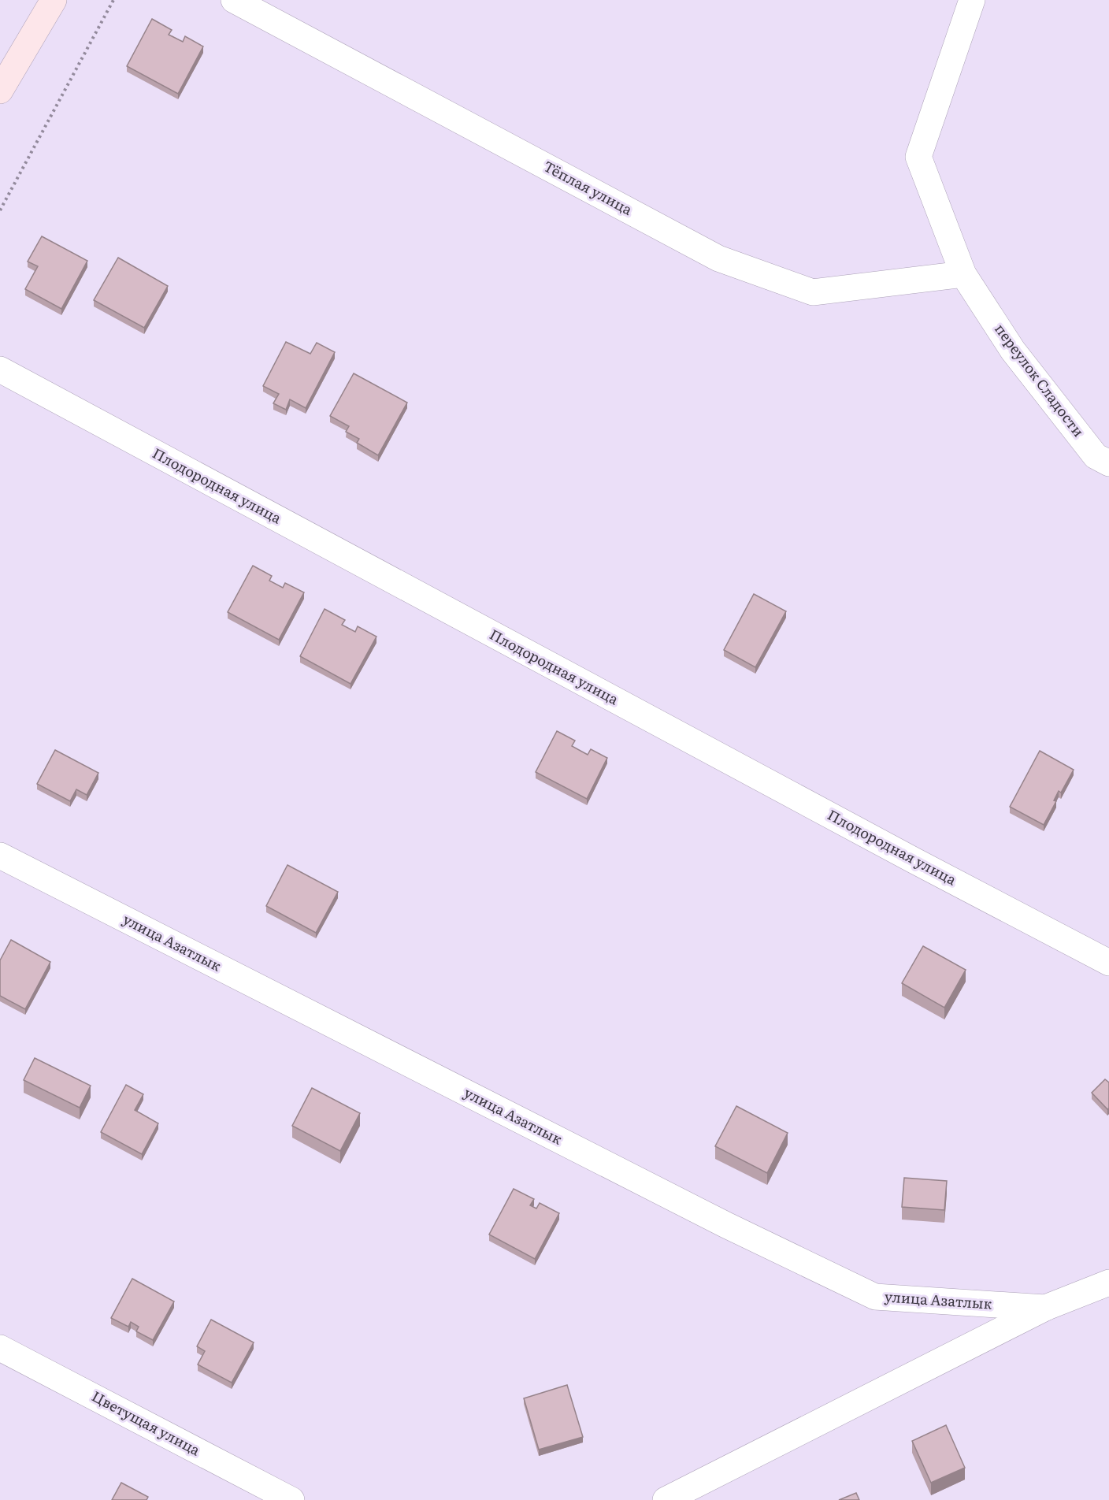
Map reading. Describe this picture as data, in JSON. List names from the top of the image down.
{
  "streets": {
    "street": [
      "Тёплая улица",
      "переулок Сладости",
      "Плодородная улица",
      "улица Азатлык",
      "Цветущая улица"
    ]
  },
  "crossings": [
    ["Тёплая улица", "переулок Сладости"]
  ]
}
